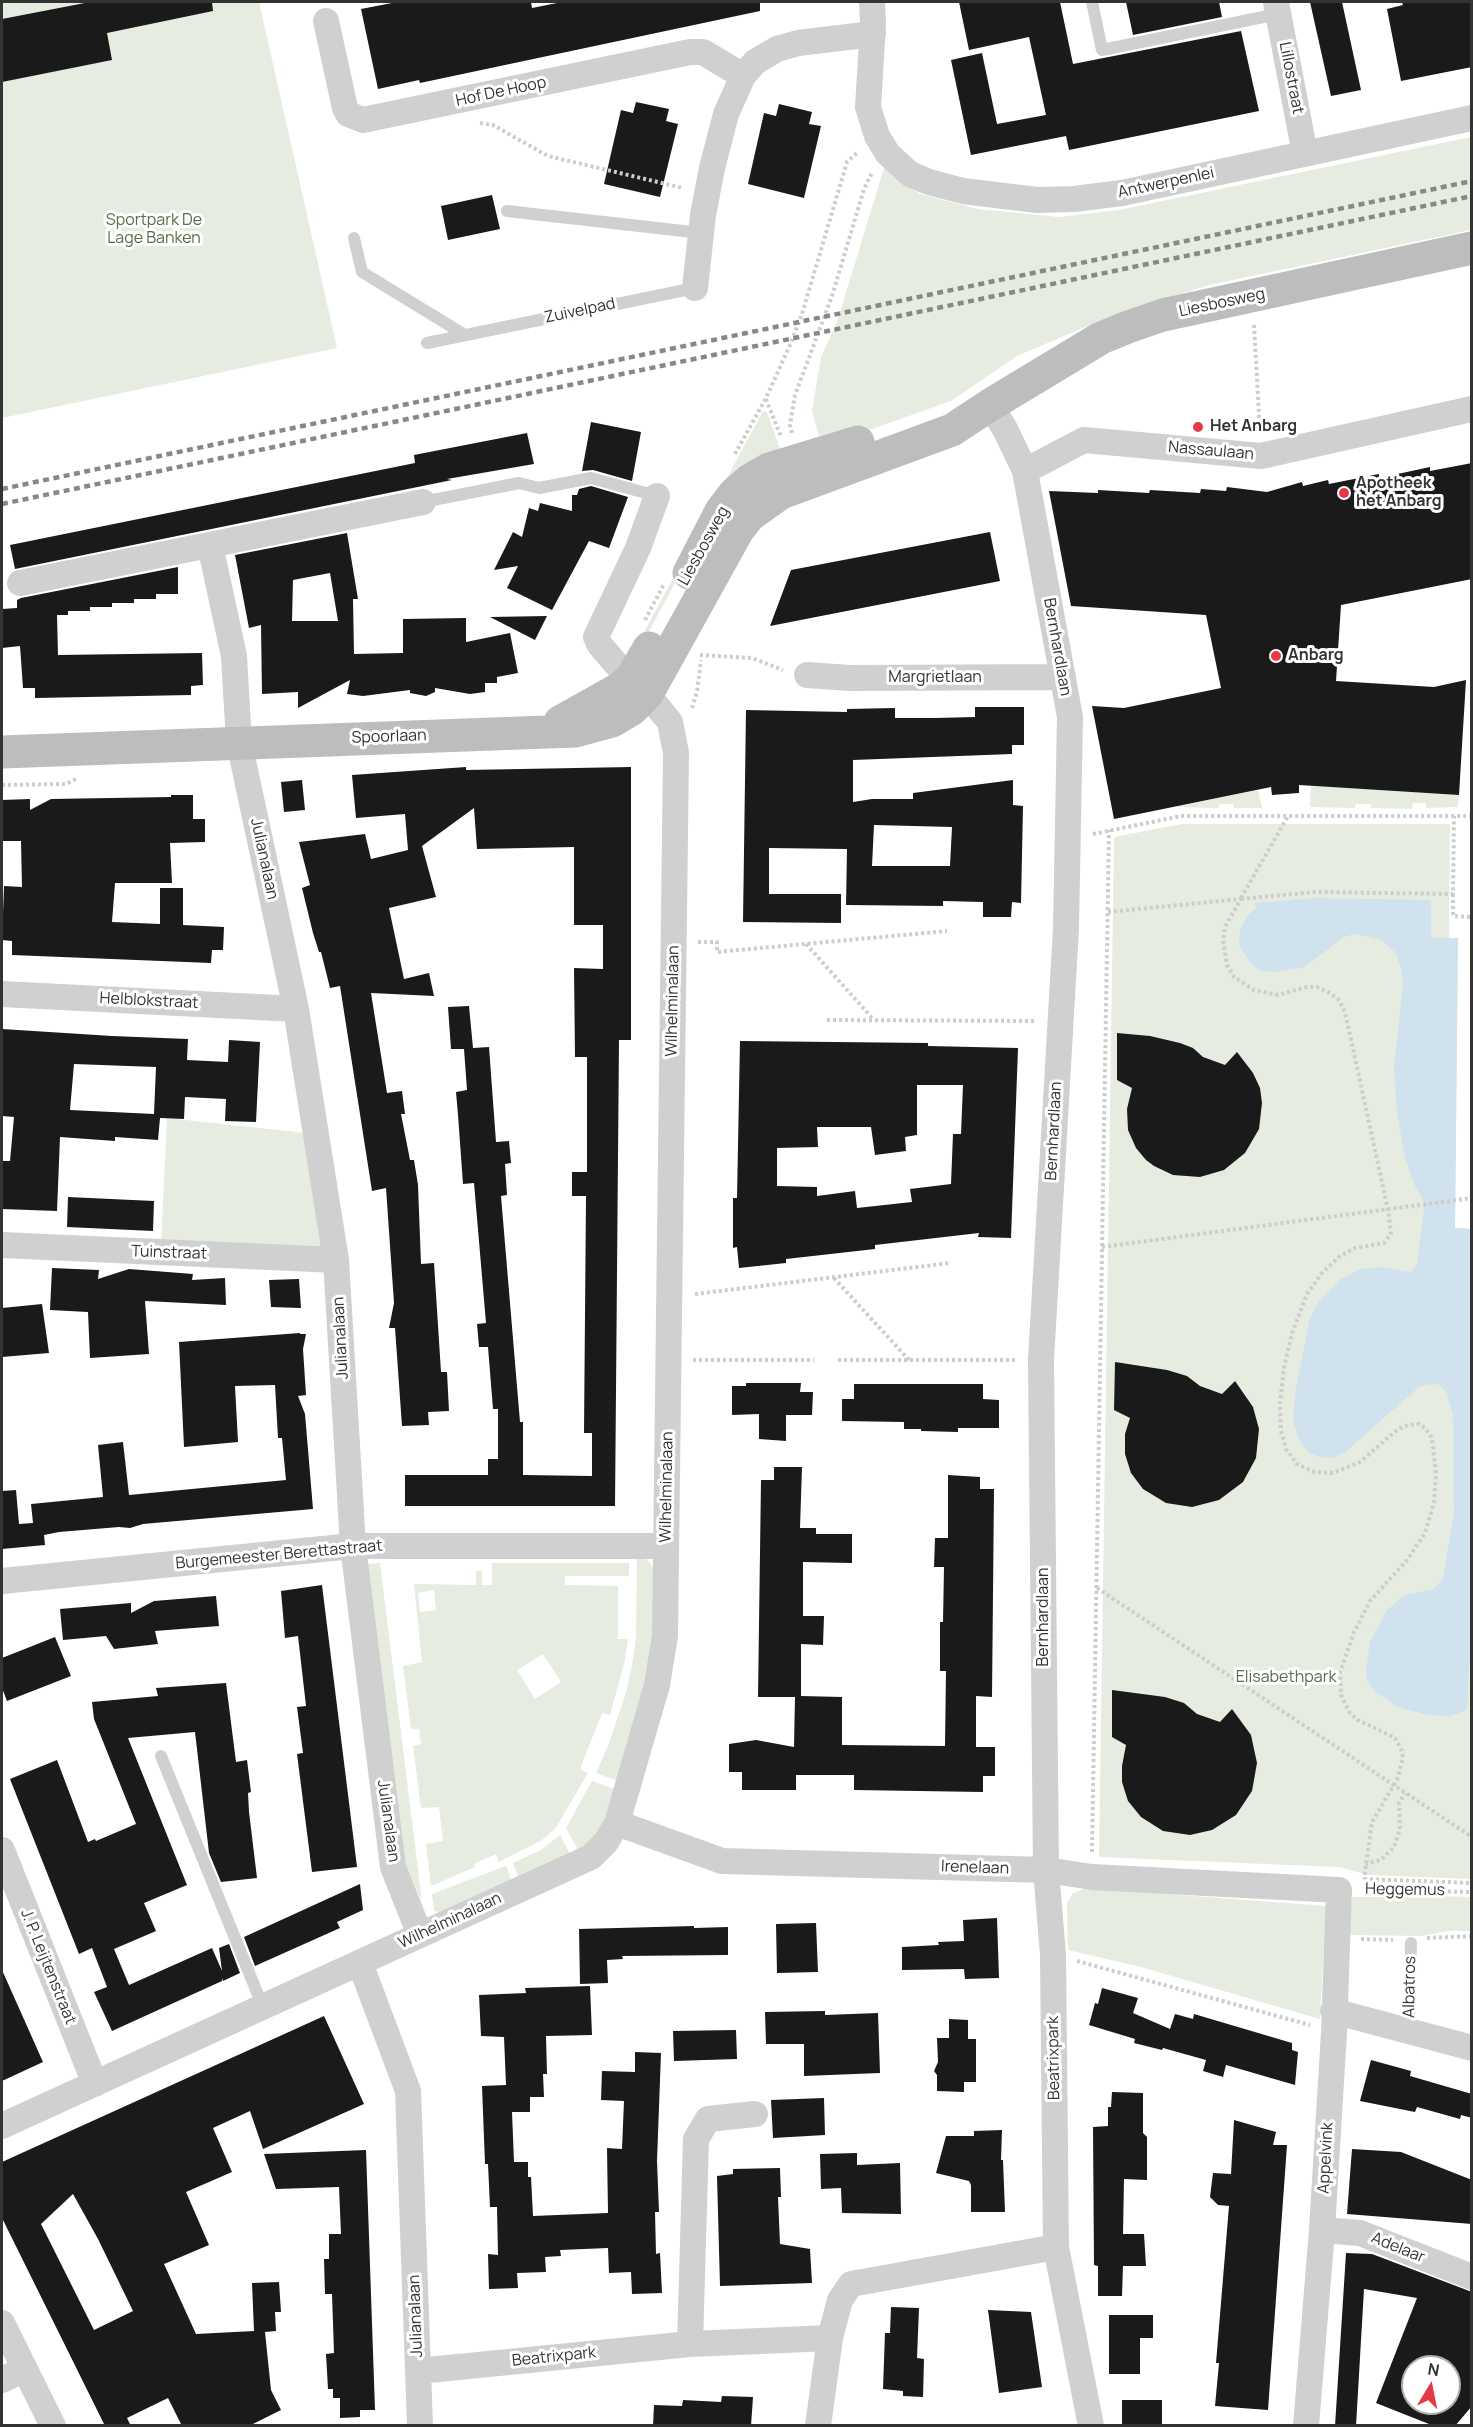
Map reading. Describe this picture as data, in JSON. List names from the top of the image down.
{
  "streets": {
    "street": [
      "Lillostraat",
      "Hof De Hoop",
      "Antwerpenlei",
      "Liesbosweg",
      "Nassaulaan",
      "Bernhardlaan",
      "Margrietlaan",
      "Spoorlaan",
      "Julianalaan",
      "Helblokstraat",
      "Wilhelminalaan",
      "Tuinstraat",
      "Burgemeester Berettastraat",
      "Irenelaan",
      "J. P. Leijtenstraat",
      "Albatros",
      "Beatrixpark",
      "Appelvink",
      "Adelaar"
    ],
    "lane": ["Zuivelpad"],
    "path": ["Heggemus"]
  },
  "crossings": [
    ["Lillostraat", "Antwerpenlei"],
    ["Liesbosweg", "Bernhardlaan"],
    ["Liesbosweg", "Spoorlaan"],
    ["Liesbosweg", "Wilhelminalaan"],
    ["Nassaulaan", "Bernhardlaan"],
    ["Bernhardlaan", "Margrietlaan"],
    ["Bernhardlaan", "Irenelaan"],
    ["Bernhardlaan", "Beatrixpark"],
    ["Spoorlaan", "Julianalaan"],
    ["Spoorlaan", "Wilhelminalaan"],
    ["Julianalaan", "Helblokstraat"],
    ["Julianalaan", "Wilhelminalaan"],
    ["Julianalaan", "Tuinstraat"],
    ["Julianalaan", "Burgemeester Berettastraat"],
    ["Julianalaan", "Beatrixpark"],
    ["Wilhelminalaan", "Burgemeester Berettastraat"],
    ["Wilhelminalaan", "Irenelaan"],
    ["Wilhelminalaan", "J. P. Leijtenstraat"],
    ["Irenelaan", "Heggemus"],
    ["Irenelaan", "Beatrixpark"],
    ["Irenelaan", "Appelvink"],
    ["Heggemus", "Appelvink"],
    ["Albatros", "Appelvink"],
    ["Appelvink", "Adelaar"]
  ],
  "parks": ["Sportpark De Lage Banken", "Elisabethpark"],
  "places": ["Het Anbarg", "Apotheek het Anbarg", "Anbarg"],
  "north": "top"
}
